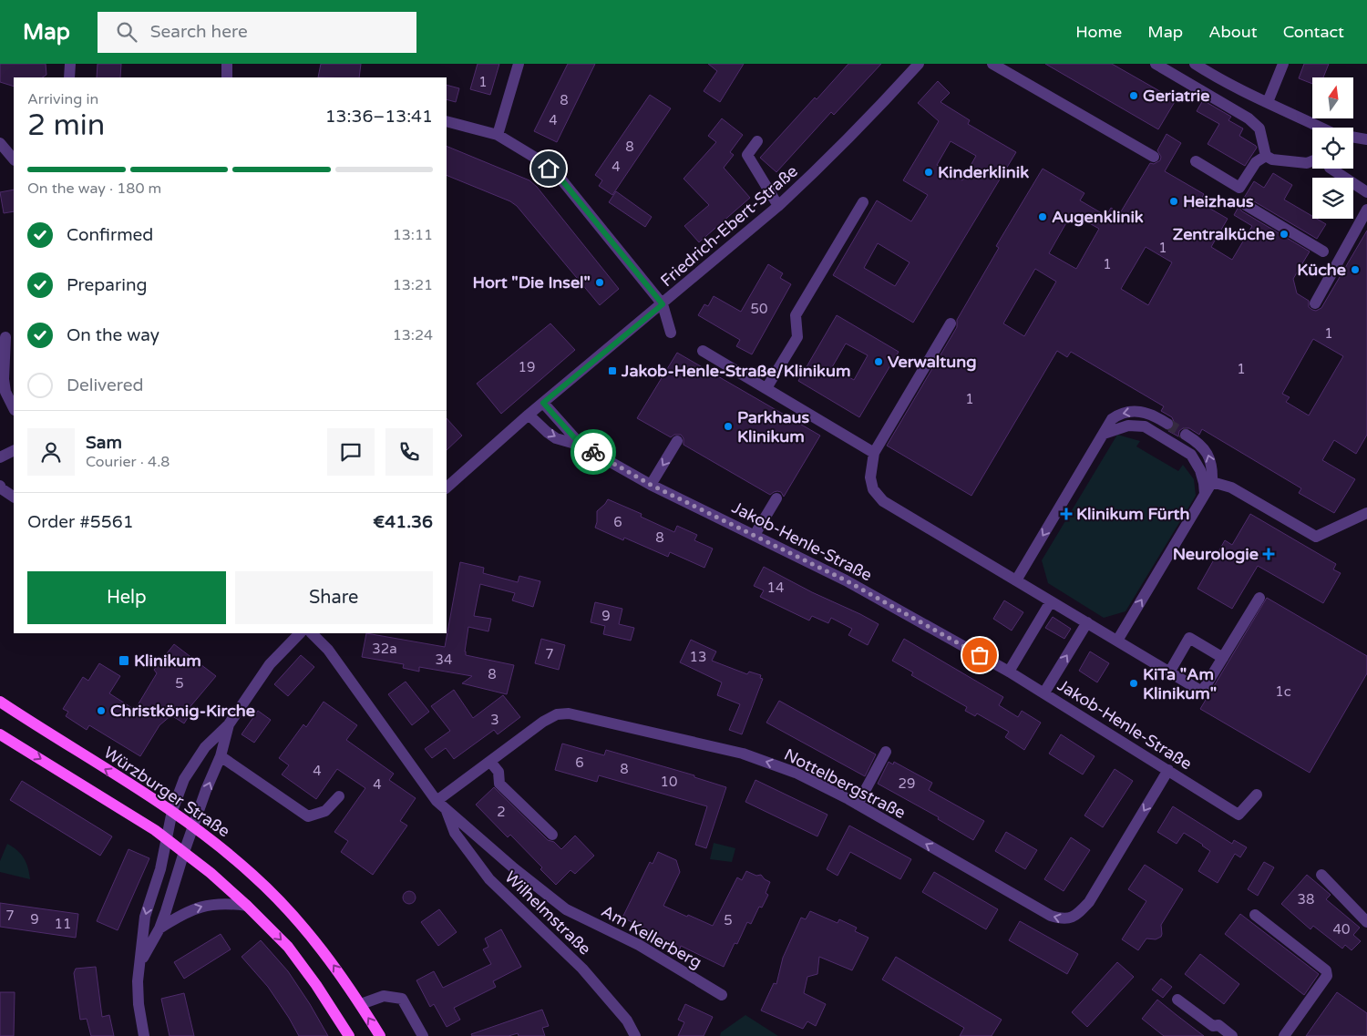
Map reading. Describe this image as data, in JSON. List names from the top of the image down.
{
  "streets": {
    "main road": ["Würzburger Straße"],
    "street": [
      "Friedrich-Ebert-Straße",
      "Jakob-Henle-Straße",
      "Nottelbergstraße",
      "Wilhelmstraße",
      "Am Kellerberg"
    ]
  },
  "crossings": [
    ["Friedrich-Ebert-Straße", "Jakob-Henle-Straße"],
    ["Jakob-Henle-Straße", "Nottelbergstraße"],
    ["Nottelbergstraße", "Wilhelmstraße"],
    ["Wilhelmstraße", "Am Kellerberg"]
  ],
  "one_way": ["Nottelbergstraße"],
  "places": {
    "other": [
      "Geriatrie",
      "Kinderklinik",
      "Heizhaus",
      "Augenklinik",
      "Zentralküche",
      "Küche",
      "Hort \"Die Insel\"",
      "Verwaltung",
      "Parkhaus Klinikum",
      "KiTa \"Am Klinikum\"",
      "Christkönig-Kirche"
    ],
    "transit": ["Jakob-Henle-Straße/Klinikum", "Klinikum"],
    "health": ["Klinikum Fürth", "Neurologie"]
  },
  "house_numbers": [
    "1",
    "8",
    "4",
    "8",
    "4",
    "1",
    "1",
    "50",
    "1",
    "19",
    "1",
    "1",
    "6",
    "8",
    "14",
    "9",
    "32a",
    "7",
    "13",
    "34",
    "8",
    "5",
    "1c",
    "3",
    "6",
    "8",
    "4",
    "10",
    "29",
    "4",
    "2",
    "38",
    "7",
    "9",
    "5",
    "11",
    "40"
  ],
  "north": "top",
  "page": {
    "header": "Map",
    "search": "Search here",
    "nav": [
      "Home",
      "Map",
      "About",
      "Contact"
    ],
    "heading": ["2 min", "Arriving in", "13:36–13:41"],
    "panel": [
      "Sam",
      "Courier · 4.8",
      "Order #5561",
      "€41.36"
    ],
    "bar": "On the way · 180 m",
    "list": [
      ["Confirmed", "13:11"],
      ["Preparing", "13:21"],
      ["On the way", "13:24"],
      "Delivered"
    ],
    "buttons": ["Help", "Share"]
  }
}
